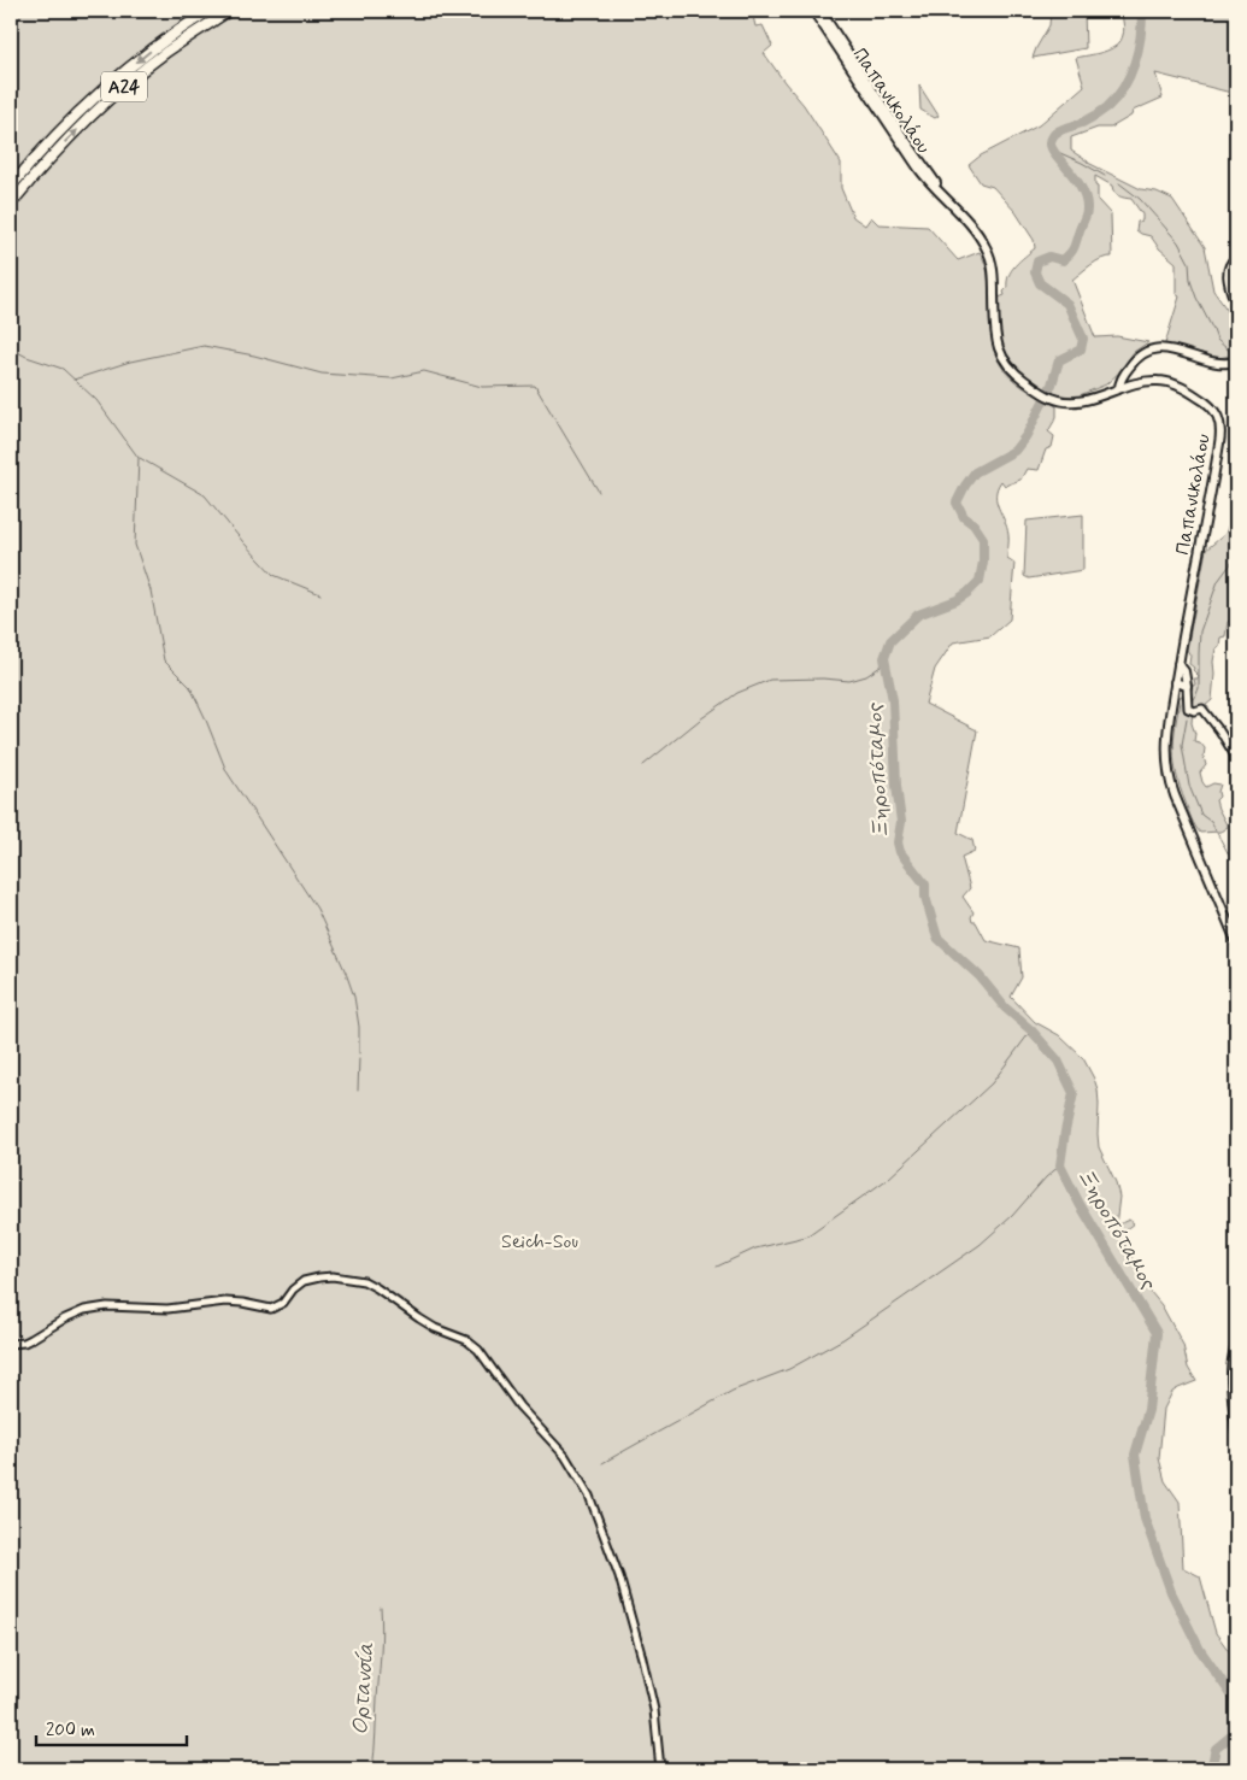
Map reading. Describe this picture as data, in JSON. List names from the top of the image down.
{
  "streets": {
    "highway": ["Α24"],
    "main road": ["Παπανικολάου"]
  },
  "water": ["Ξηροπόταμος", "Ορτανσία"],
  "parks": ["Seich-Sou"],
  "scale_bar": "200 m"
}
